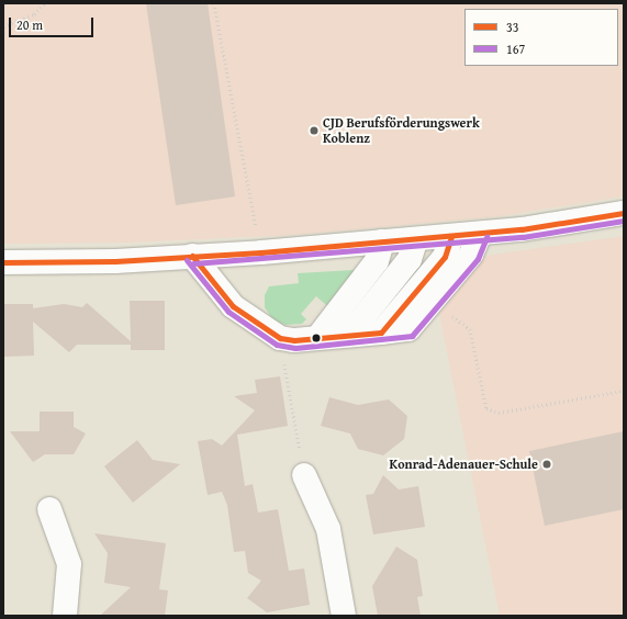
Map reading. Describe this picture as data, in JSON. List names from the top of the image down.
{
  "places": ["CJD Berufsförderungswerk Koblenz", "Konrad-Adenauer-Schule"],
  "lines": ["transit line 33", "transit line 167"],
  "legend": ["33", "167"],
  "scale_bar": "20 m"
}
